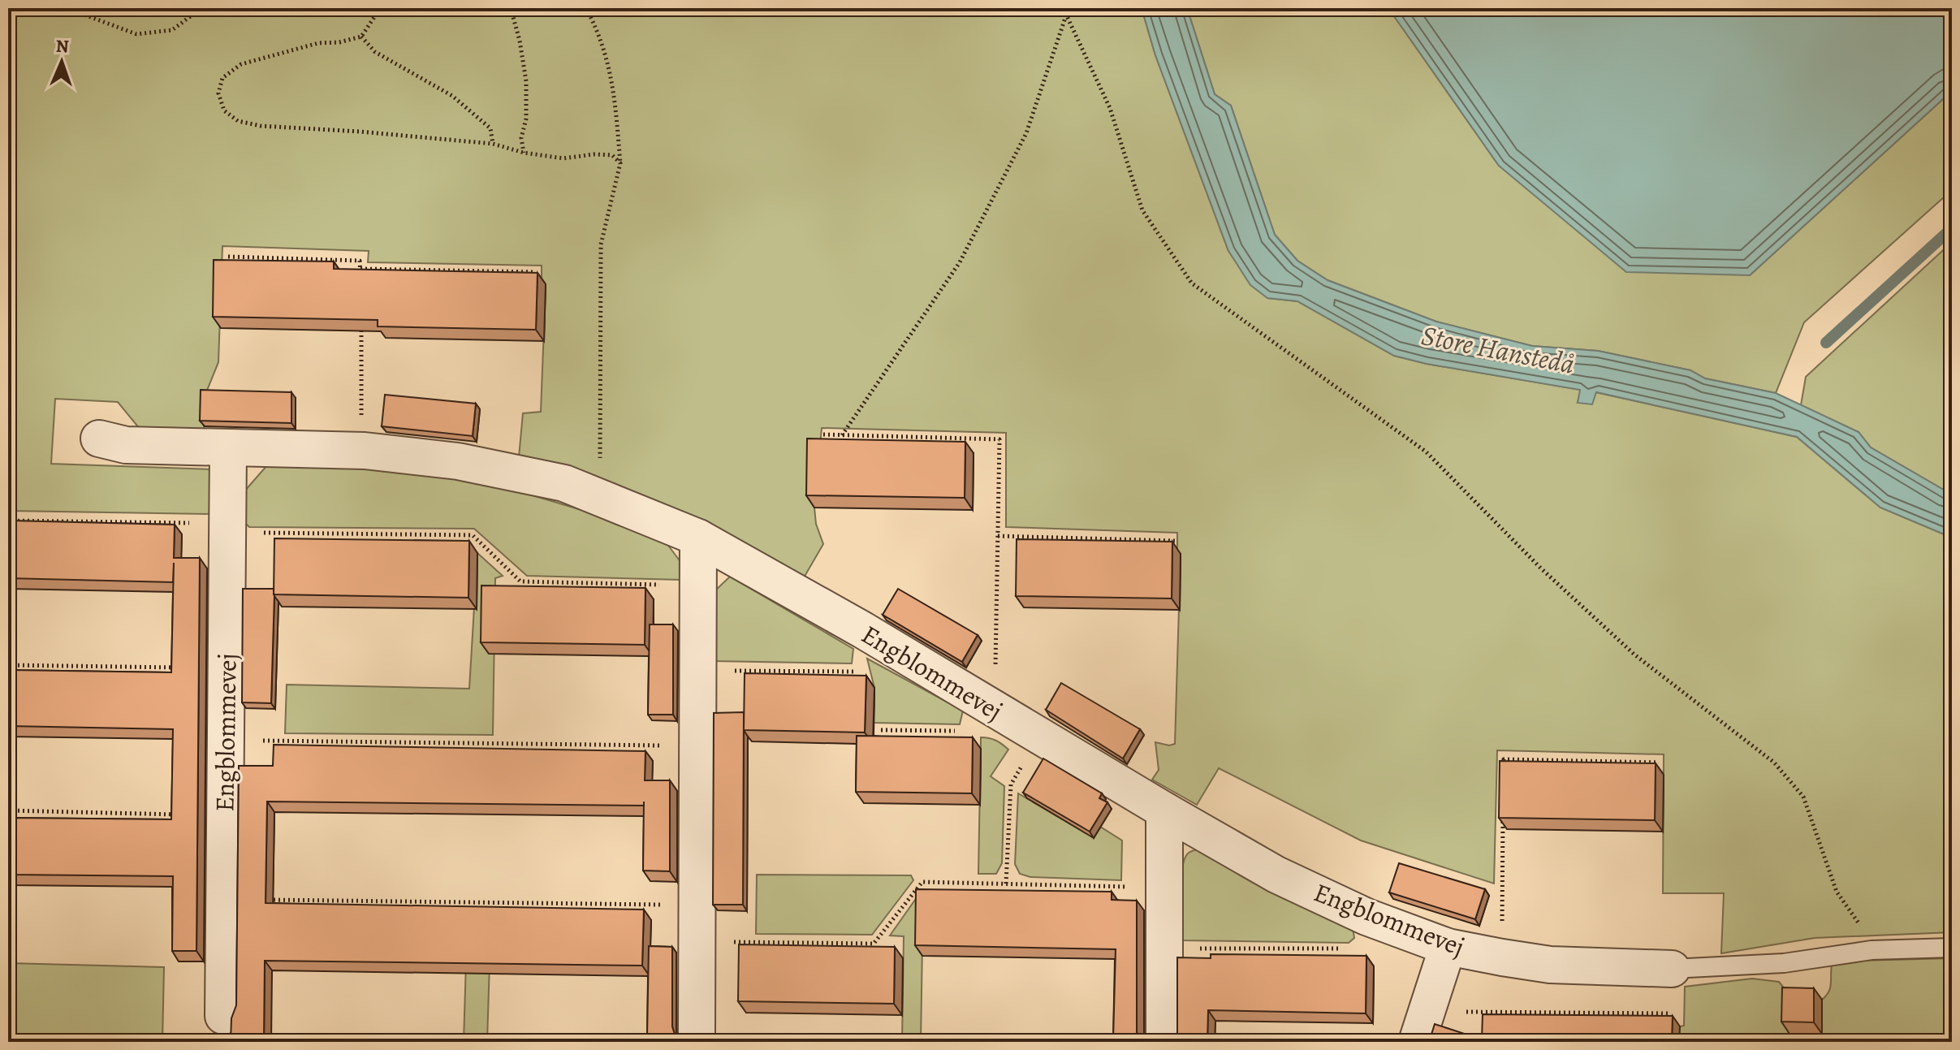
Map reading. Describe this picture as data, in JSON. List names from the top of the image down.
{
  "streets": {
    "street": ["Engblommevej"]
  },
  "water": ["Store Hanstedå"],
  "north": "top"
}
